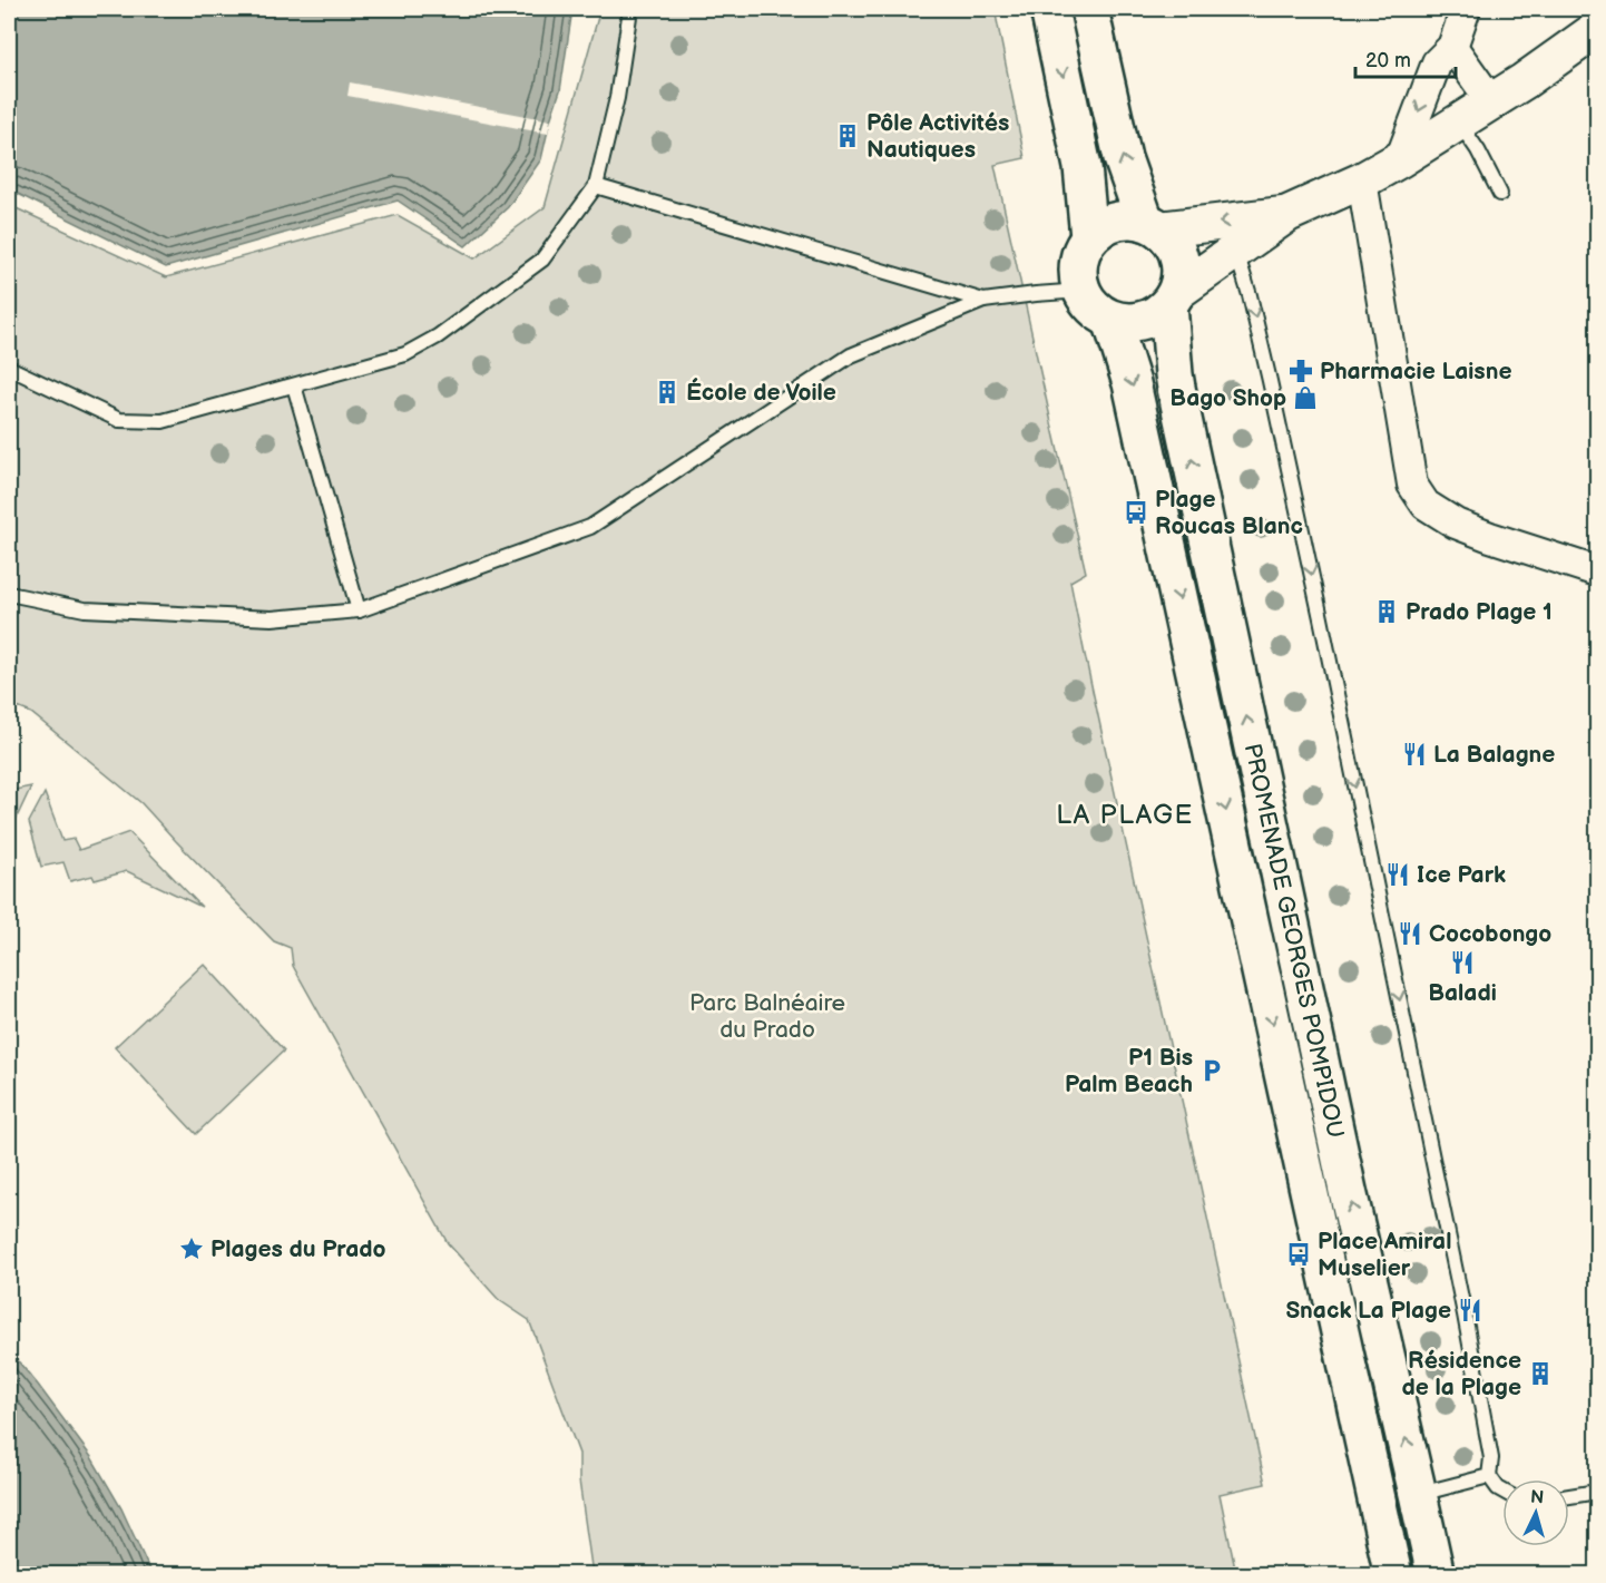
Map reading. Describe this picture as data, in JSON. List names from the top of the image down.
{
  "streets": {
    "main road": ["PROMENADE GEORGES POMPIDOU"]
  },
  "districts": ["LA PLAGE"],
  "parks": ["Parc Balnéaire du Prado"],
  "places": {
    "building": [
      "Pôle Activités Nautiques",
      "École de Voile",
      "Prado Plage 1",
      "Résidence de la Plage"
    ],
    "pharmacy": ["Pharmacie Laisne"],
    "shop": ["Bago Shop"],
    "bus stop": ["Plage Roucas Blanc", "Place Amiral Muselier"],
    "restaurant": [
      "La Balagne",
      "Ice Park",
      "Cocobongo",
      "Baladi",
      "Snack La Plage"
    ],
    "parking": ["P1 Bis Palm Beach"],
    "place": ["Plages du Prado"]
  },
  "scale_bar": "20 m",
  "north": "top"
}
